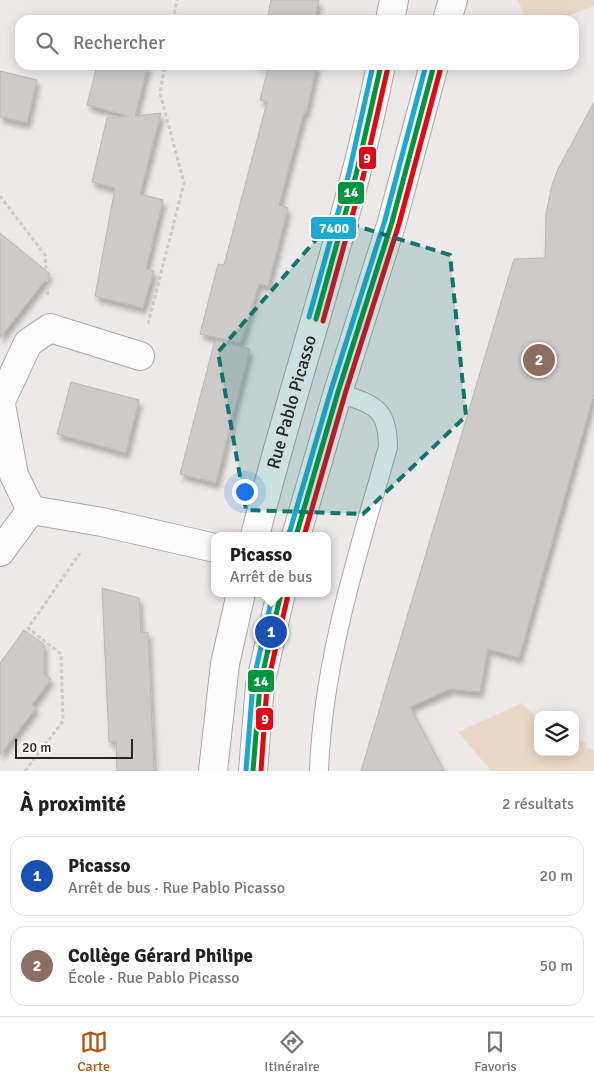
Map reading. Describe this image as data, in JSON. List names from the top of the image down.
{
  "streets": {
    "street": ["Rue Pablo Picasso"]
  },
  "lines": ["transit line 14", "transit line 9", "transit line 7400"],
  "scale_bar": "20 m",
  "page": {
    "search": "Rechercher",
    "pins": ["2", "1"],
    "popup": ["Picasso", "Arrêt de bus"],
    "scale": "20 m",
    "heading": ["À proximité", "2 résultats"],
    "list": [
      {
        "mark": "1",
        "name": "Picasso",
        "note": "Arrêt de bus · Rue Pablo Picasso",
        "value": "20 m"
      },
      {
        "mark": "2",
        "name": "Collège Gérard Philipe",
        "note": "École · Rue Pablo Picasso",
        "value": "50 m"
      }
    ],
    "nav": ["Carte", "Itinéraire", "Favoris"]
  }
}
